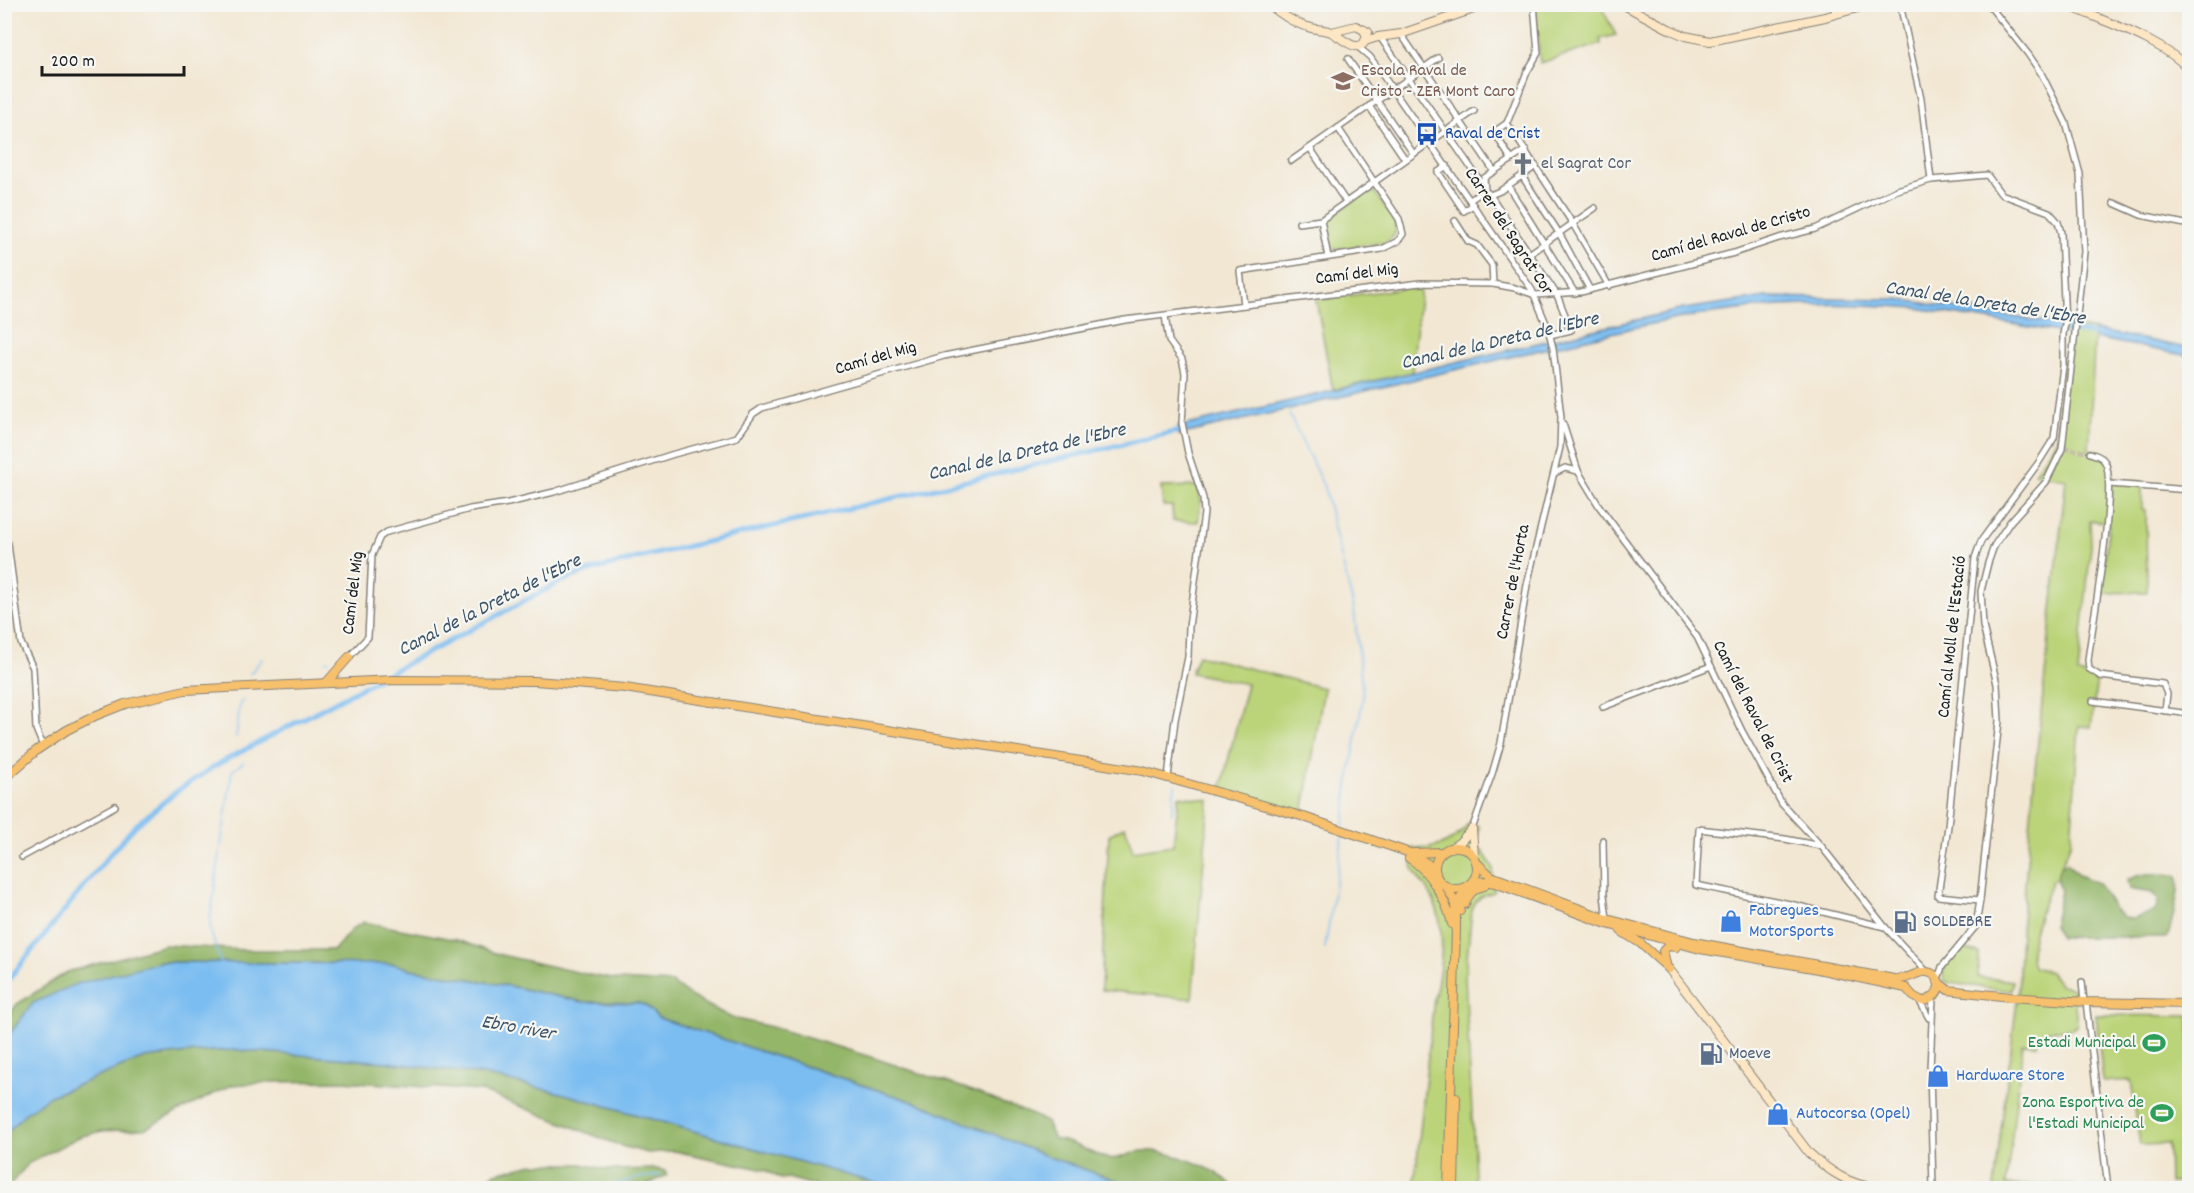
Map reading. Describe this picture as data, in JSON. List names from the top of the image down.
{
  "streets": {
    "street": [
      "Carrer del Sagrat Cor",
      "Camí del Raval de Cristo",
      "Camí del Mig",
      "Carrer de l'Horta",
      "Camí al Moll de l'Estació",
      "Camí del Raval de Crist"
    ]
  },
  "crossings": [
    ["Carrer del Sagrat Cor", "Camí del Mig"],
    ["Carrer del Sagrat Cor", "Carrer de l'Horta"],
    ["Camí del Raval de Cristo", "Camí del Mig"],
    ["Camí del Raval de Cristo", "Camí al Moll de l'Estació"],
    ["Carrer de l'Horta", "Camí del Raval de Crist"]
  ],
  "water": ["Canal de la Dreta de l'Ebre", "Ebro river"],
  "places": {
    "school or university": ["Escola Raval de Cristo - ZER Mont Caro"],
    "bus stop": ["Raval de Crist"],
    "church": ["el Sagrat Cor"],
    "shop": ["Fabregues MotorSports", "Hardware Store", "Autocorsa (Opel)"],
    "fuel station": ["SOLDEBRE", "Moeve"],
    "sports": ["Estadi Municipal", "Zona Esportiva de l'Estadi Municipal"]
  },
  "scale_bar": "200 m"
}
